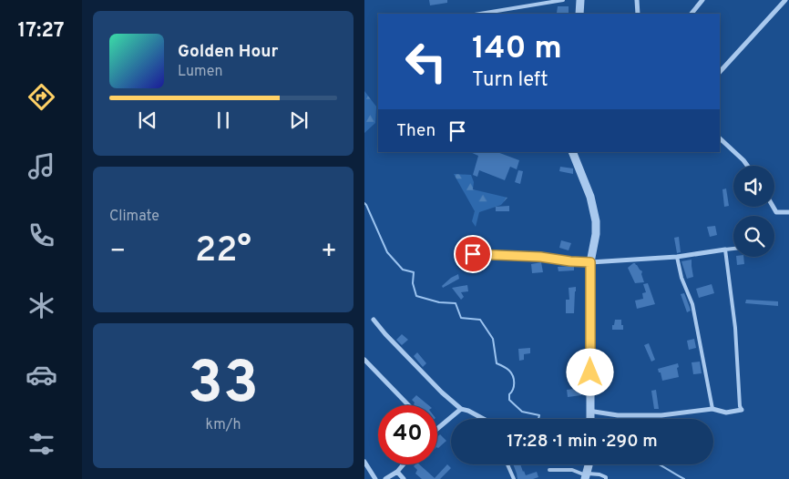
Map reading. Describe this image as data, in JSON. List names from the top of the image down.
{
  "page": {
    "tabs": "17:27",
    "turn": ["140 m", "Turn left"],
    "song": ["Golden Hour", "Lumen"],
    "then": "Then",
    "tile": [
      "Climate",
      ["33", "km/h"]
    ],
    "heat": ["−", "22°", "+"],
    "limit": "40",
    "trip": "17:28 · 1 min · 290 m"
  }
}
